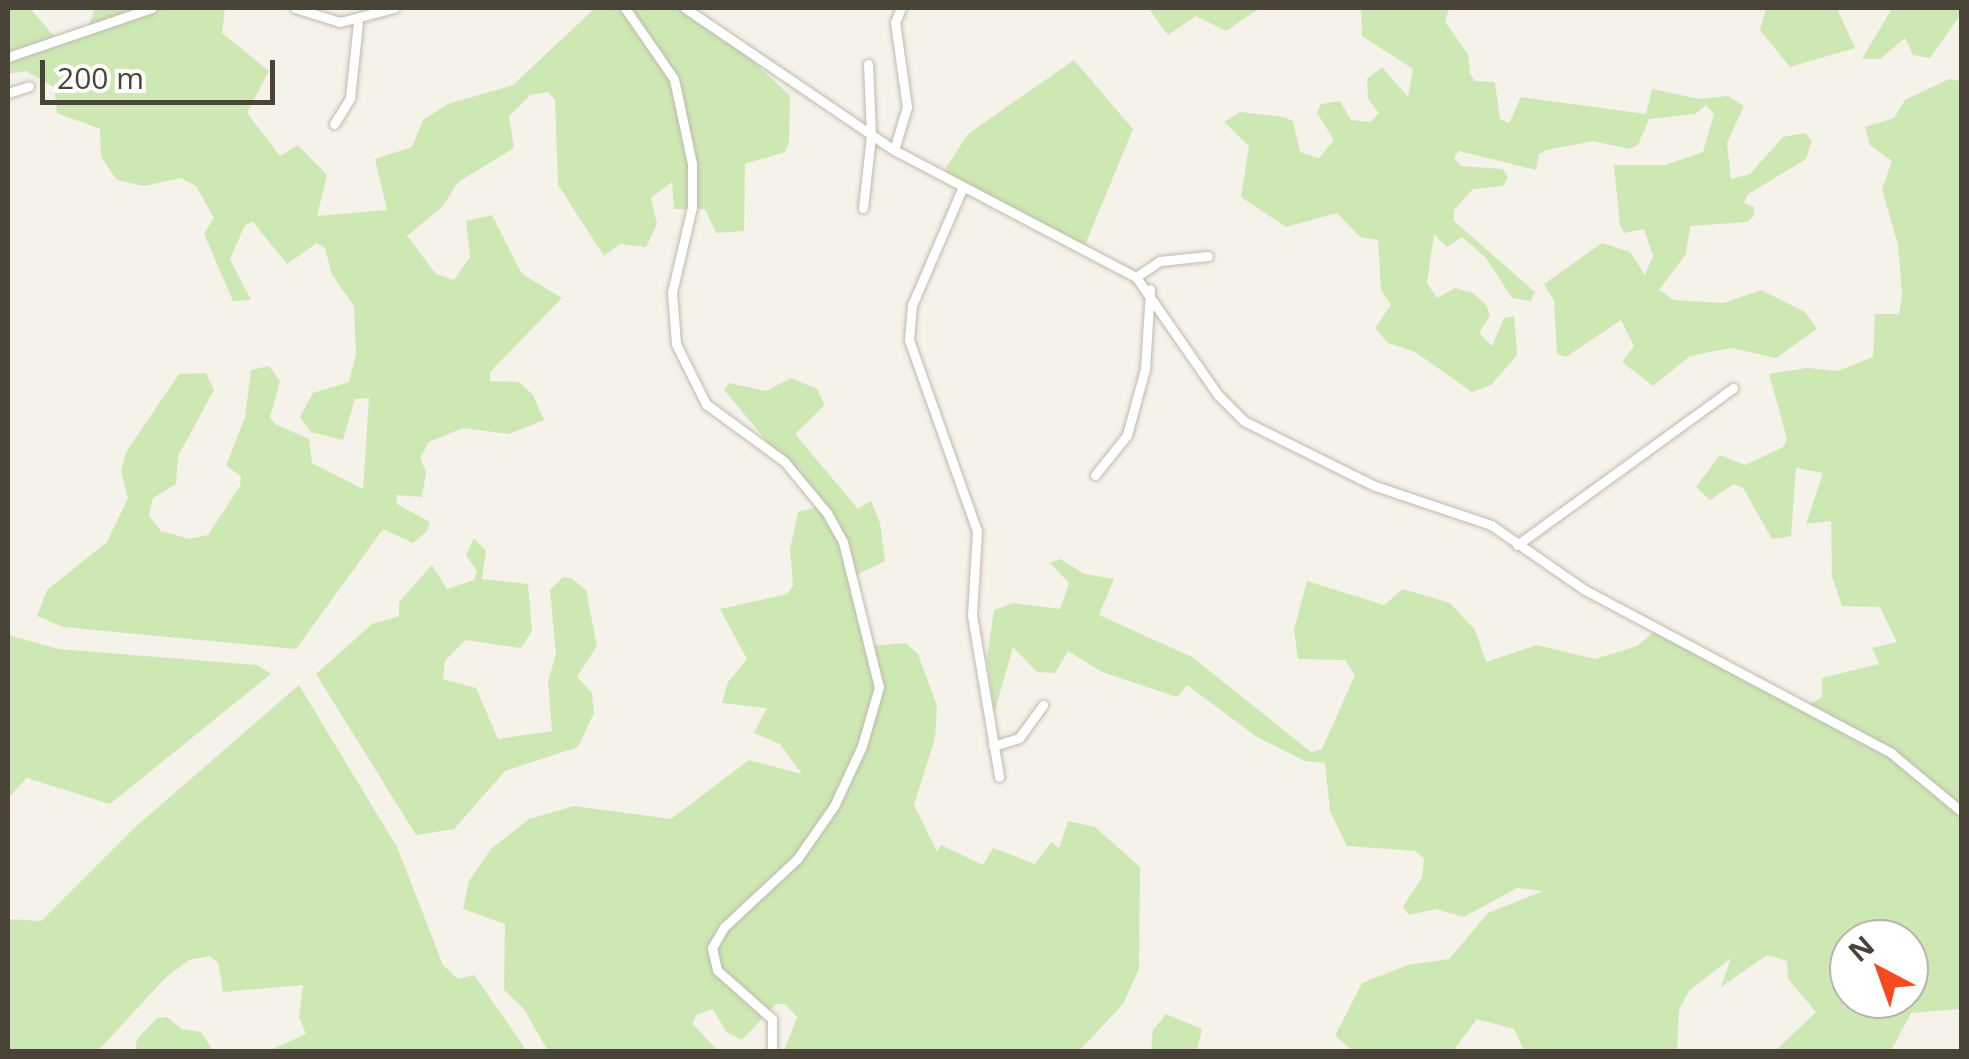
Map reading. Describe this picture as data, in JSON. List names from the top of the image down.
{
  "scale_bar": "200 m",
  "north": "top left"
}
